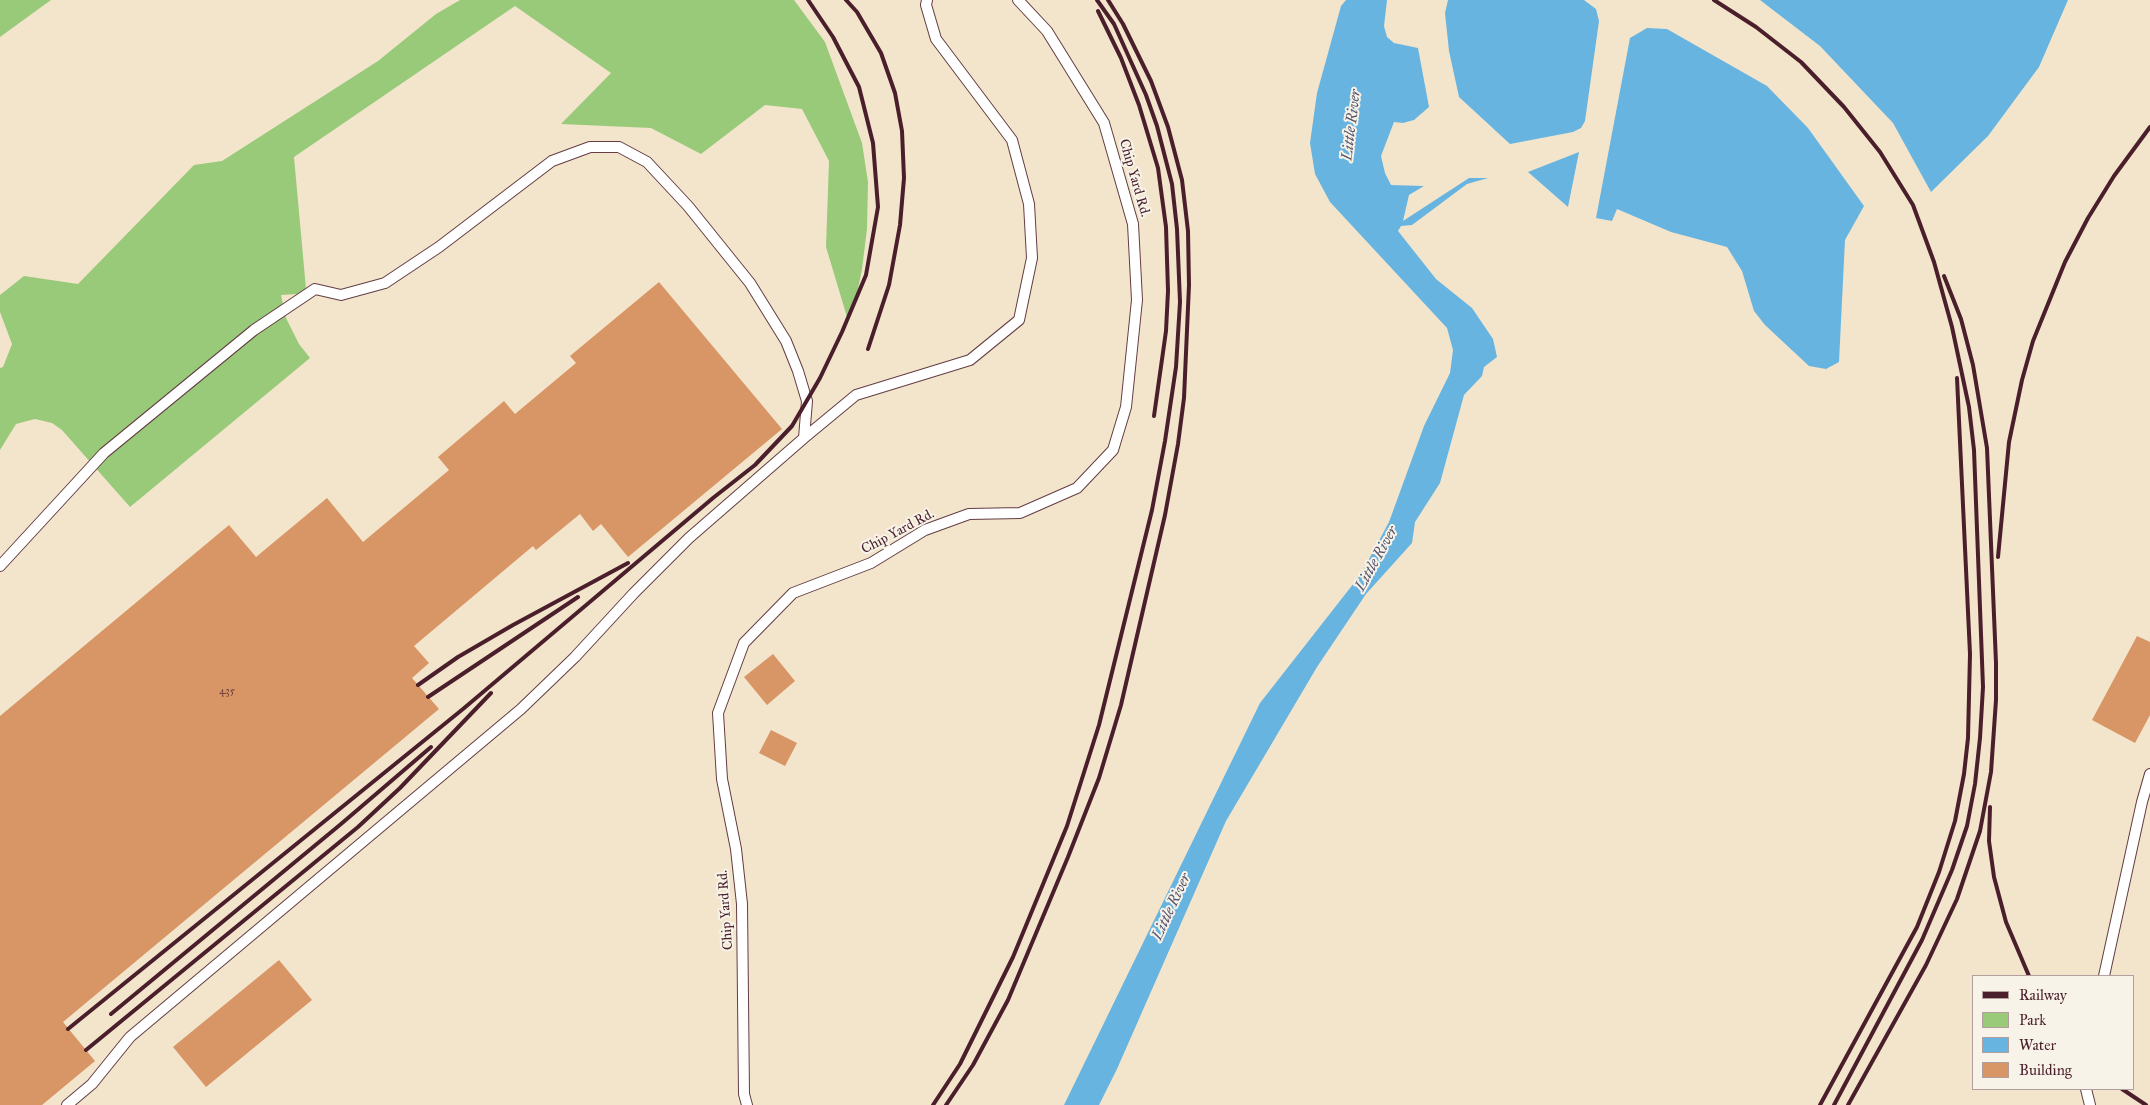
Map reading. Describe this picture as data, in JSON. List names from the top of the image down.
{
  "streets": {
    "lane": ["Chip Yard Rd."]
  },
  "water": ["Little River"],
  "house_numbers": ["435"],
  "legend": [
    "Railway",
    "Park",
    "Water",
    "Building"
  ]
}
